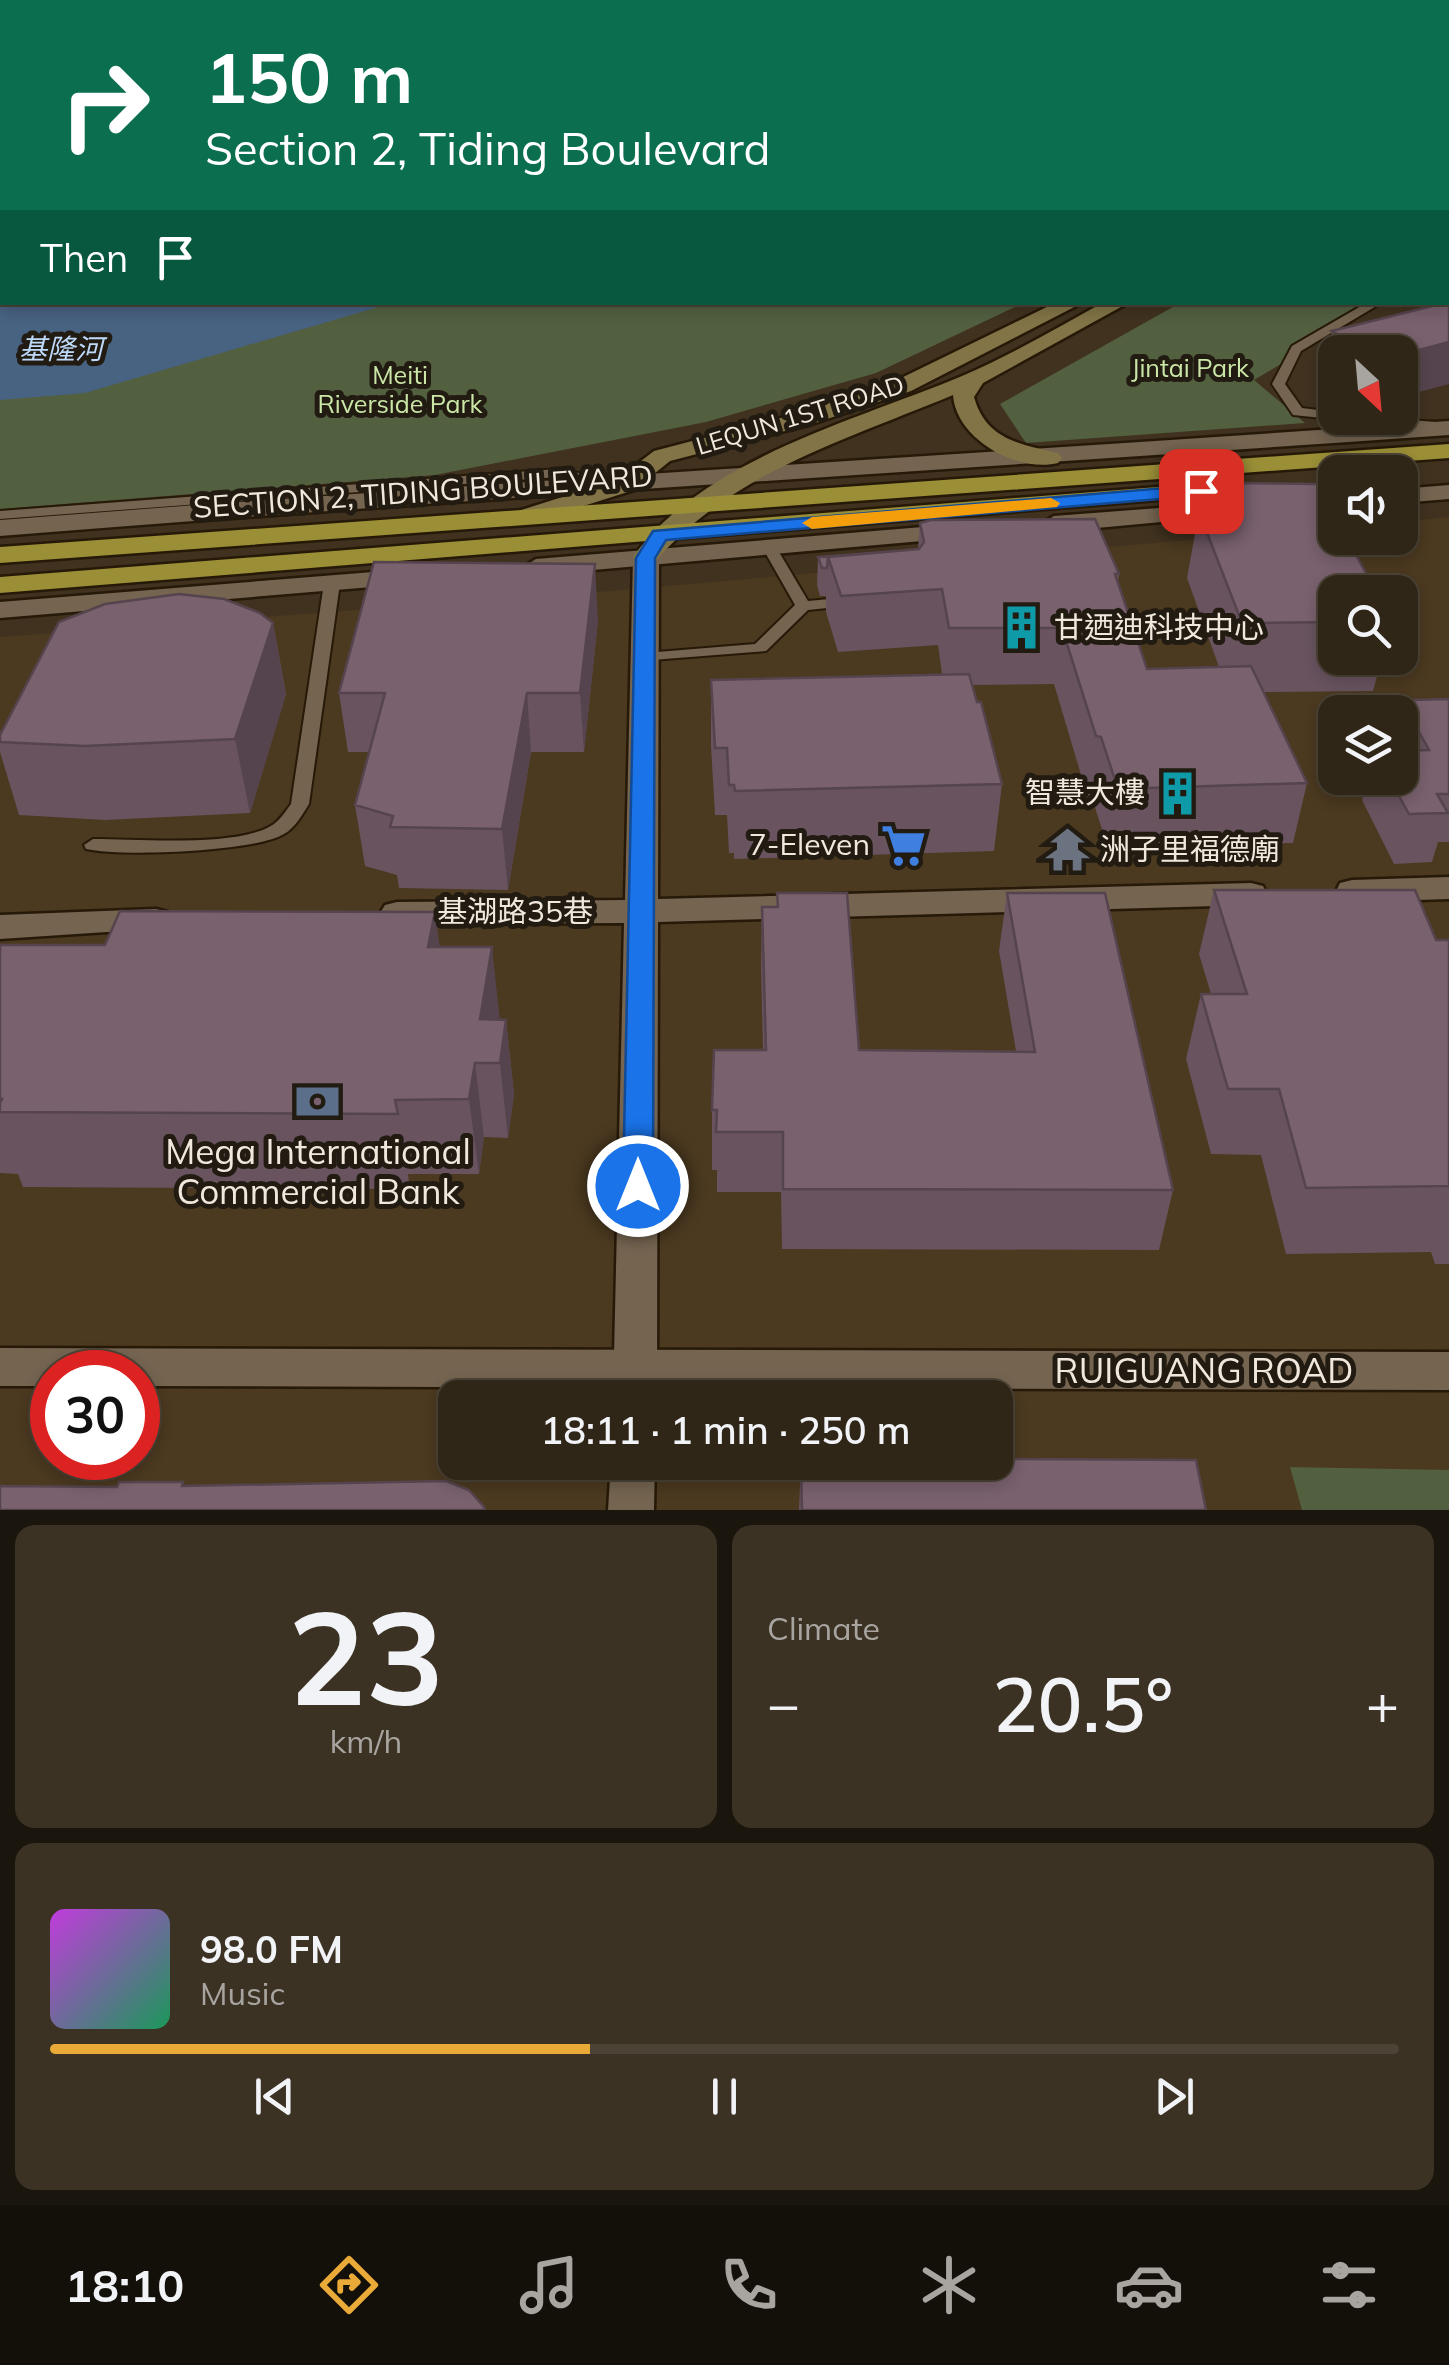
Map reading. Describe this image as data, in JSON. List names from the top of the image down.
{
  "streets": {
    "highway": ["SECTION 2, TIDING BOULEVARD"],
    "main road": ["LEQUN 1ST ROAD"],
    "street": ["基湖路35巷", "RUIGUANG ROAD"]
  },
  "crossings": [
    ["LEQUN 1ST ROAD", "SECTION 2, TIDING BOULEVARD"]
  ],
  "water": ["基隆河"],
  "parks": ["Jintai Park", "Meiti Riverside Park"],
  "places": {
    "building": ["甘迺迪科技中心", "智慧大樓"],
    "supermarket": ["7-Eleven"],
    "temple": ["洲子里福德廟"],
    "bank": ["Mega International Commercial Bank"]
  },
  "north": "bottom right",
  "page": {
    "turn": ["150 m", "Section 2, Tiding Boulevard"],
    "then": "Then",
    "limit": "30",
    "trip": "18:11 · 1 min · 250 m",
    "tile": [
      ["23", "km/h"],
      "Climate"
    ],
    "heat": ["−", "20.5°", "+"],
    "song": ["98.0 FM", "Music"],
    "tabs": "18:10"
  }
}
